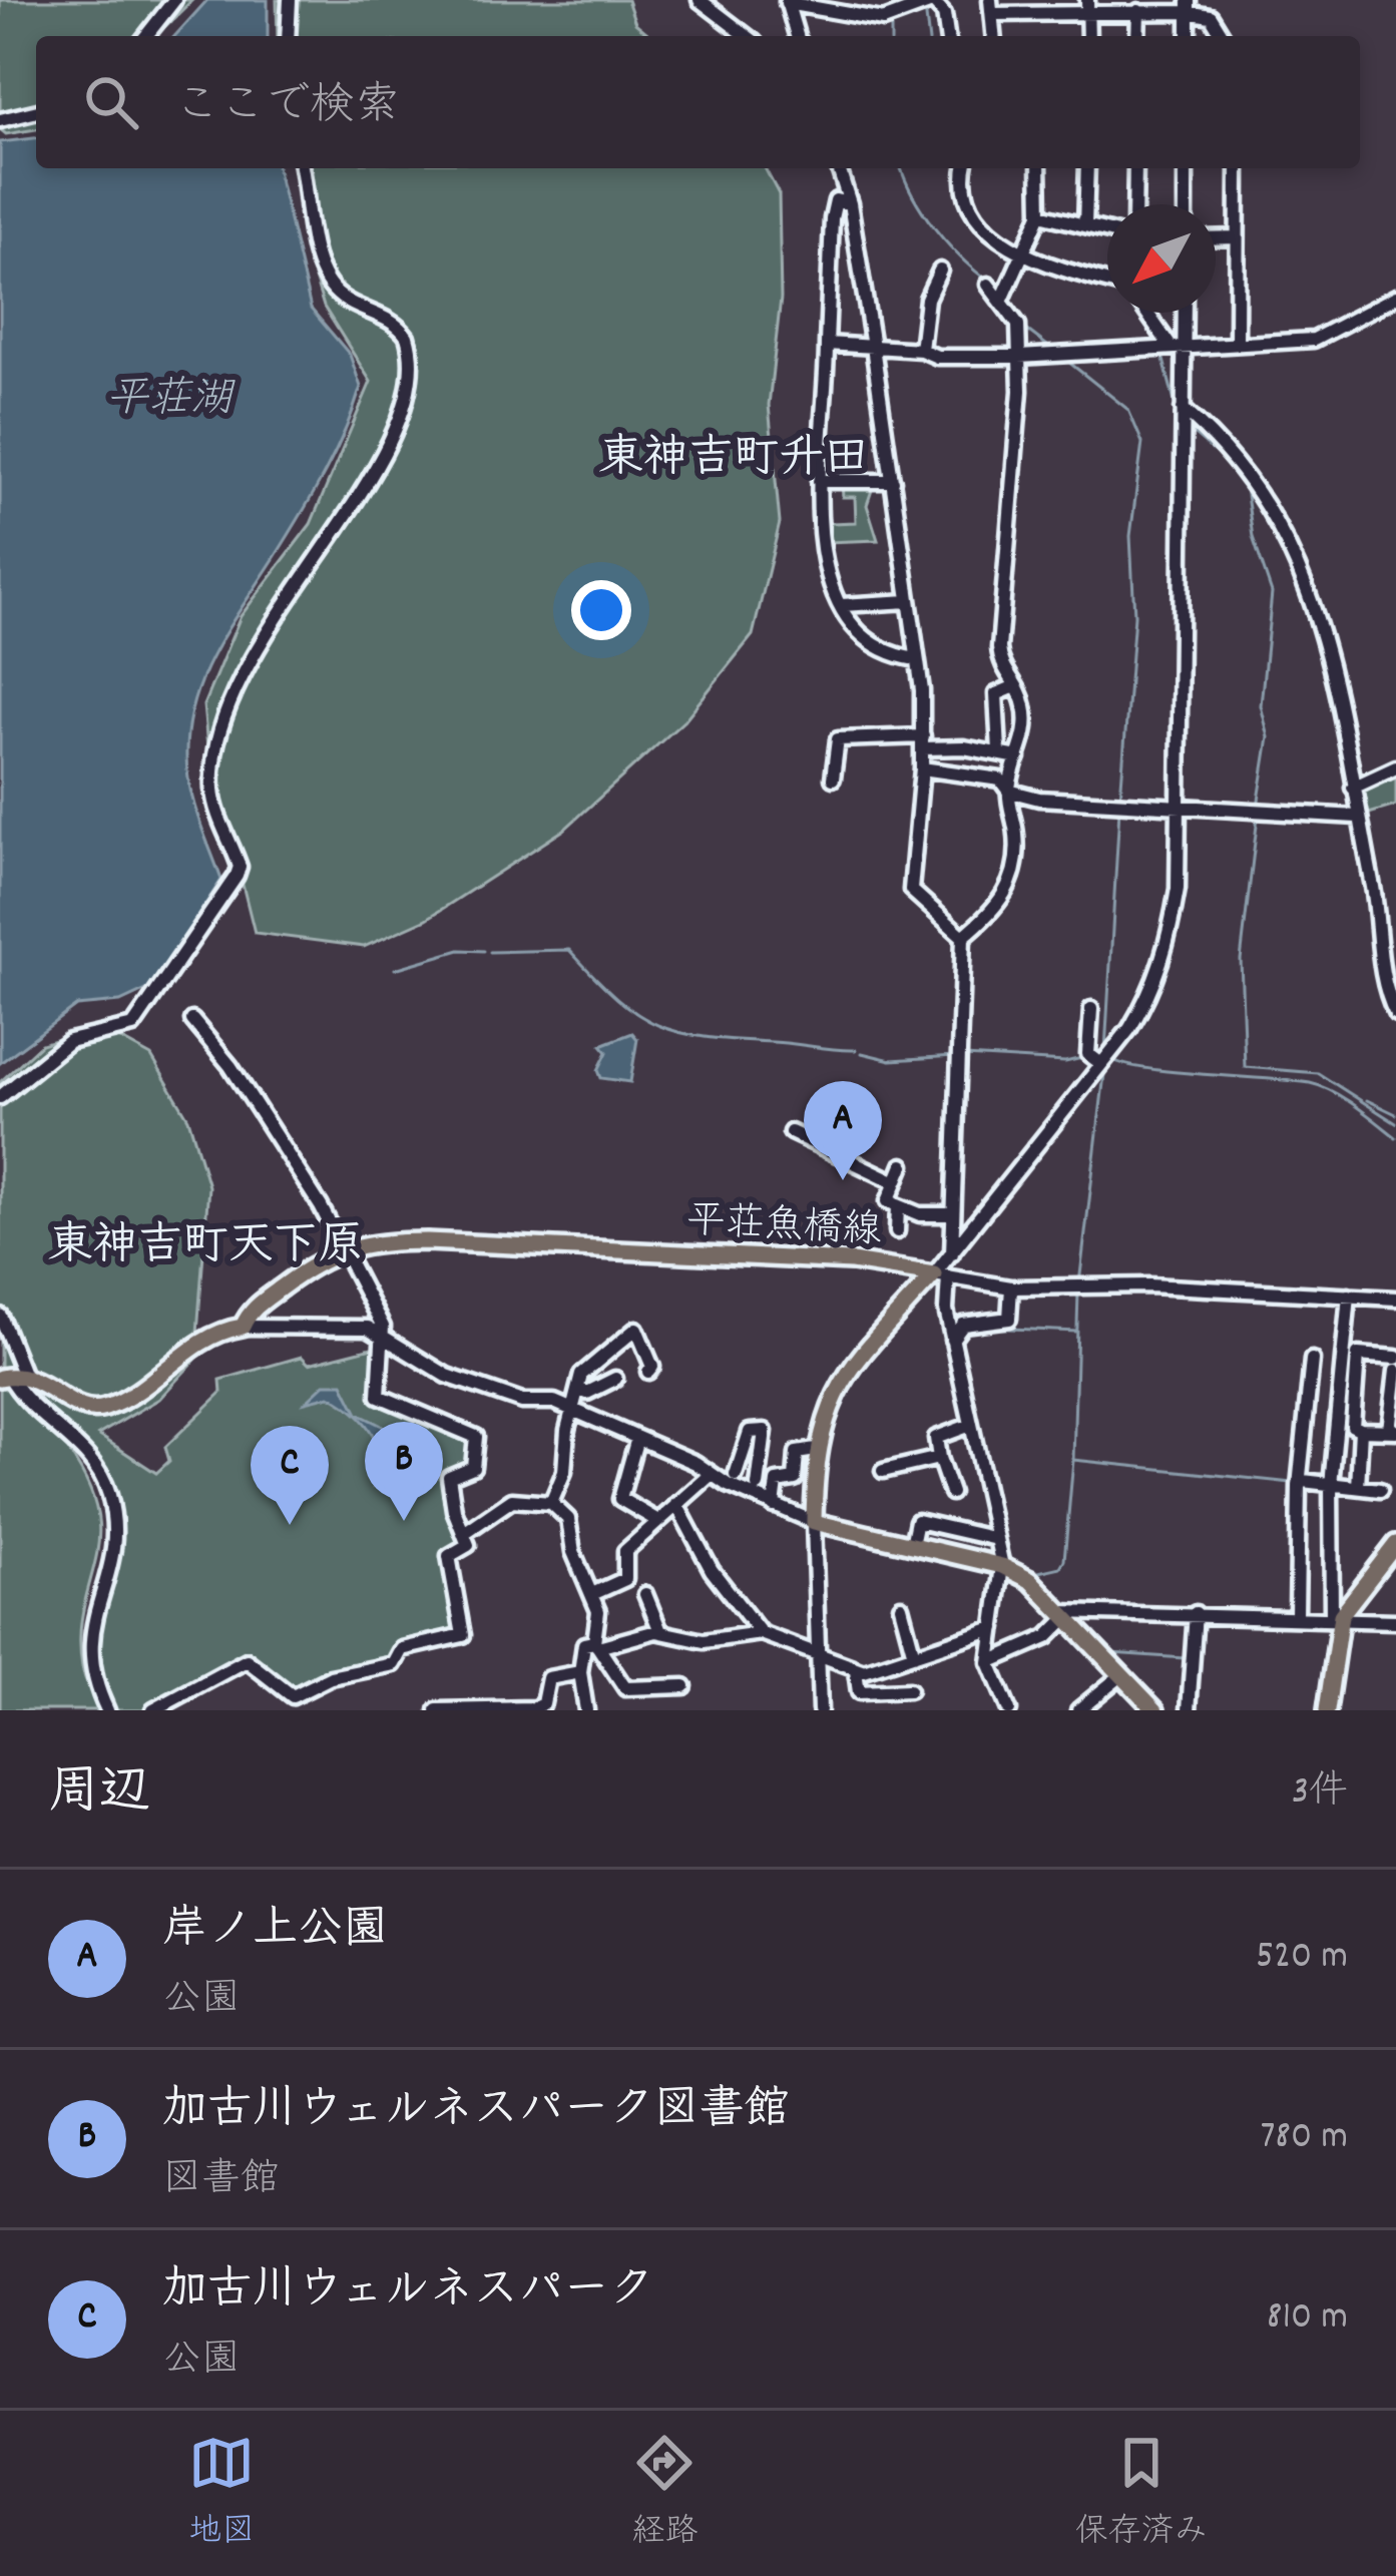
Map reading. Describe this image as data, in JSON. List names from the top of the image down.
{
  "streets": {
    "main road": ["平荘魚橋線"]
  },
  "districts": ["東神吉町升田", "東神吉町天下原"],
  "water": ["平荘湖"],
  "north": "bottom left",
  "page": {
    "search": "ここで検索",
    "pins": ["A", "B", "C"],
    "heading": ["周辺", "3件"],
    "list": [
      {
        "mark": "A",
        "name": "岸ノ上公園",
        "note": "公園",
        "value": "520 m"
      },
      {
        "mark": "B",
        "name": "加古川ウェルネスパーク図書館",
        "note": "図書館",
        "value": "780 m"
      },
      {
        "mark": "C",
        "name": "加古川ウェルネスパーク",
        "note": "公園",
        "value": "810 m"
      }
    ],
    "nav": ["地図", "経路", "保存済み"]
  }
}
